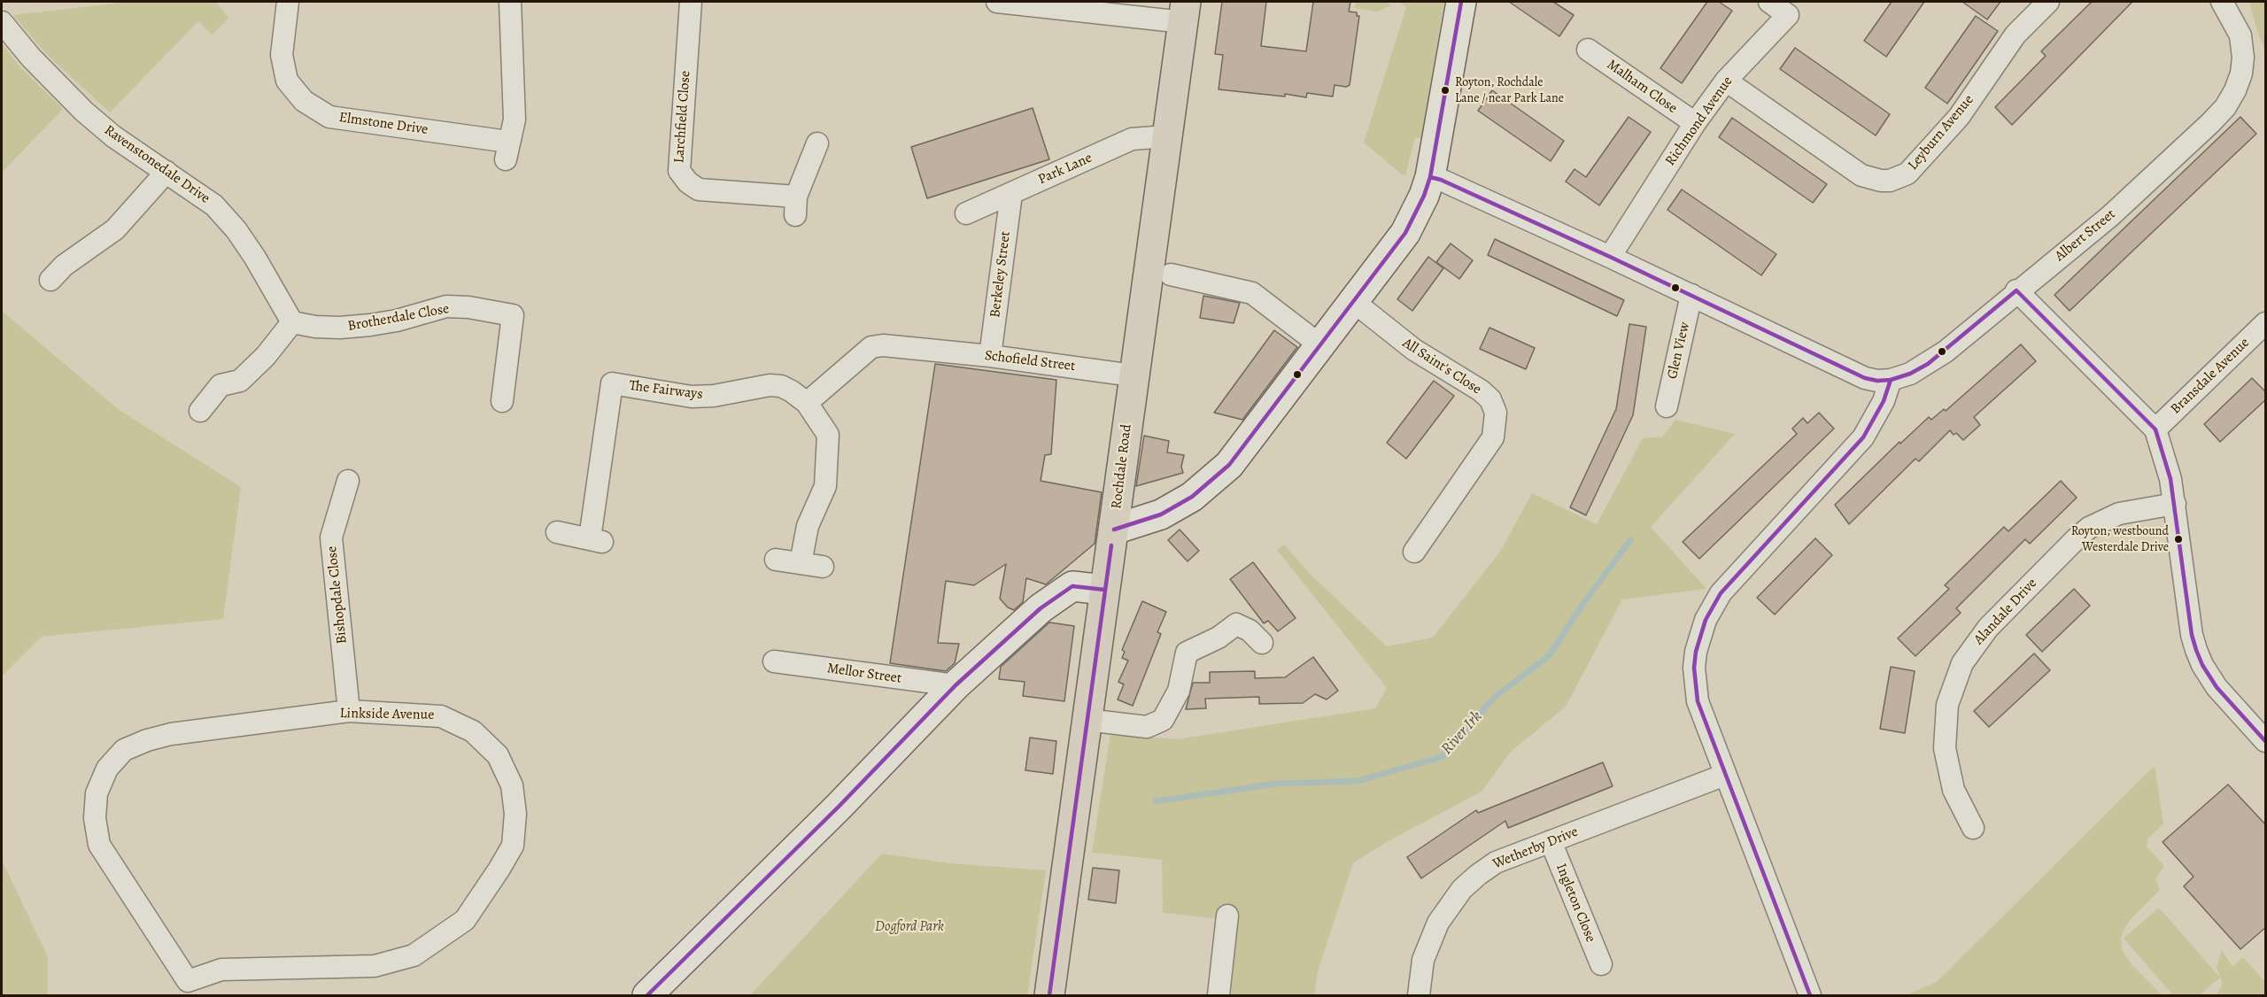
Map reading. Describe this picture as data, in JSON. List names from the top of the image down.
{
  "streets": {
    "main road": ["Rochdale Road"],
    "street": [
      "Malham Close",
      "Larchfield Close",
      "Richmond Avenue",
      "Elmstone Drive",
      "Leyburn Avenue",
      "Ravenstonedale Drive",
      "Park Lane",
      "Albert Street",
      "Berkeley Street",
      "Brotherdale Close",
      "Glen View",
      "Schofield Street",
      "All Saint's Close",
      "Bransdale Avenue",
      "The Fairways",
      "Bishopdale Close",
      "Alandale Drive",
      "Mellor Street",
      "Linkside Avenue",
      "Wetherby Drive",
      "Ingleton Close"
    ]
  },
  "crossings": [
    ["Malham Close", "Richmond Avenue"],
    ["Richmond Avenue", "Leyburn Avenue"],
    ["Ravenstonedale Drive", "Brotherdale Close"],
    ["Park Lane", "Berkeley Street"],
    ["Park Lane", "Rochdale Road"],
    ["Berkeley Street", "Schofield Street"],
    ["Schofield Street", "The Fairways"],
    ["Schofield Street", "Rochdale Road"],
    ["Bishopdale Close", "Linkside Avenue"],
    ["Wetherby Drive", "Ingleton Close"]
  ],
  "water": ["River Irk"],
  "parks": ["Dogford Park"],
  "places": ["Royton, Rochdale Lane / near Park Lane", "Royton, westbound Westerdale Drive"]
}
